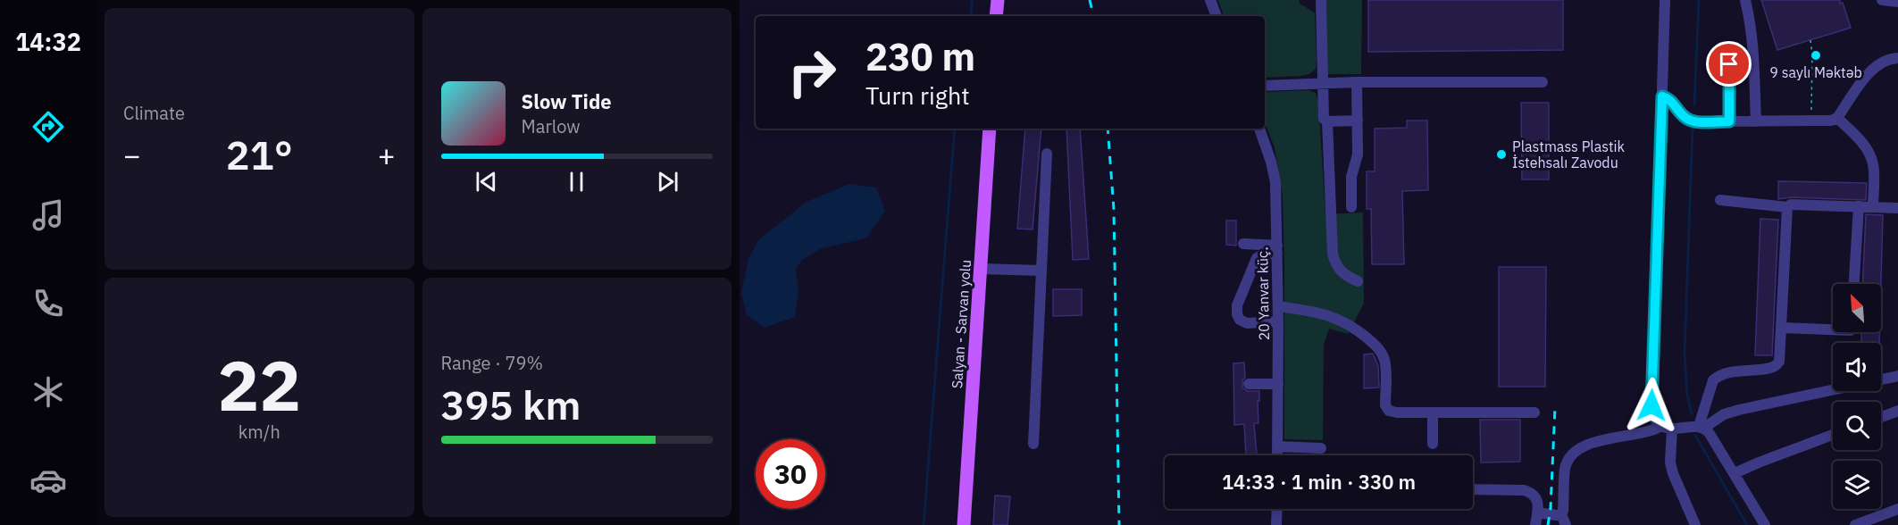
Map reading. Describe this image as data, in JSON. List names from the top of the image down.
{
  "streets": {
    "main road": ["Salyan - Sarvan yolu"],
    "street": ["20 Yanvar küç."]
  },
  "places": ["9 saylı Məktəb", "Plastmass Plastik İstehsalı Zavodu"],
  "north": "top left",
  "page": {
    "tabs": "14:32",
    "tile": [
      "Climate",
      ["22", "km/h"],
      ["Range · 79%", "395 km"]
    ],
    "turn": ["230 m", "Turn right"],
    "song": ["Slow Tide", "Marlow"],
    "heat": ["−", "21°", "+"],
    "limit": "30",
    "trip": "14:33 · 1 min · 330 m"
  }
}
